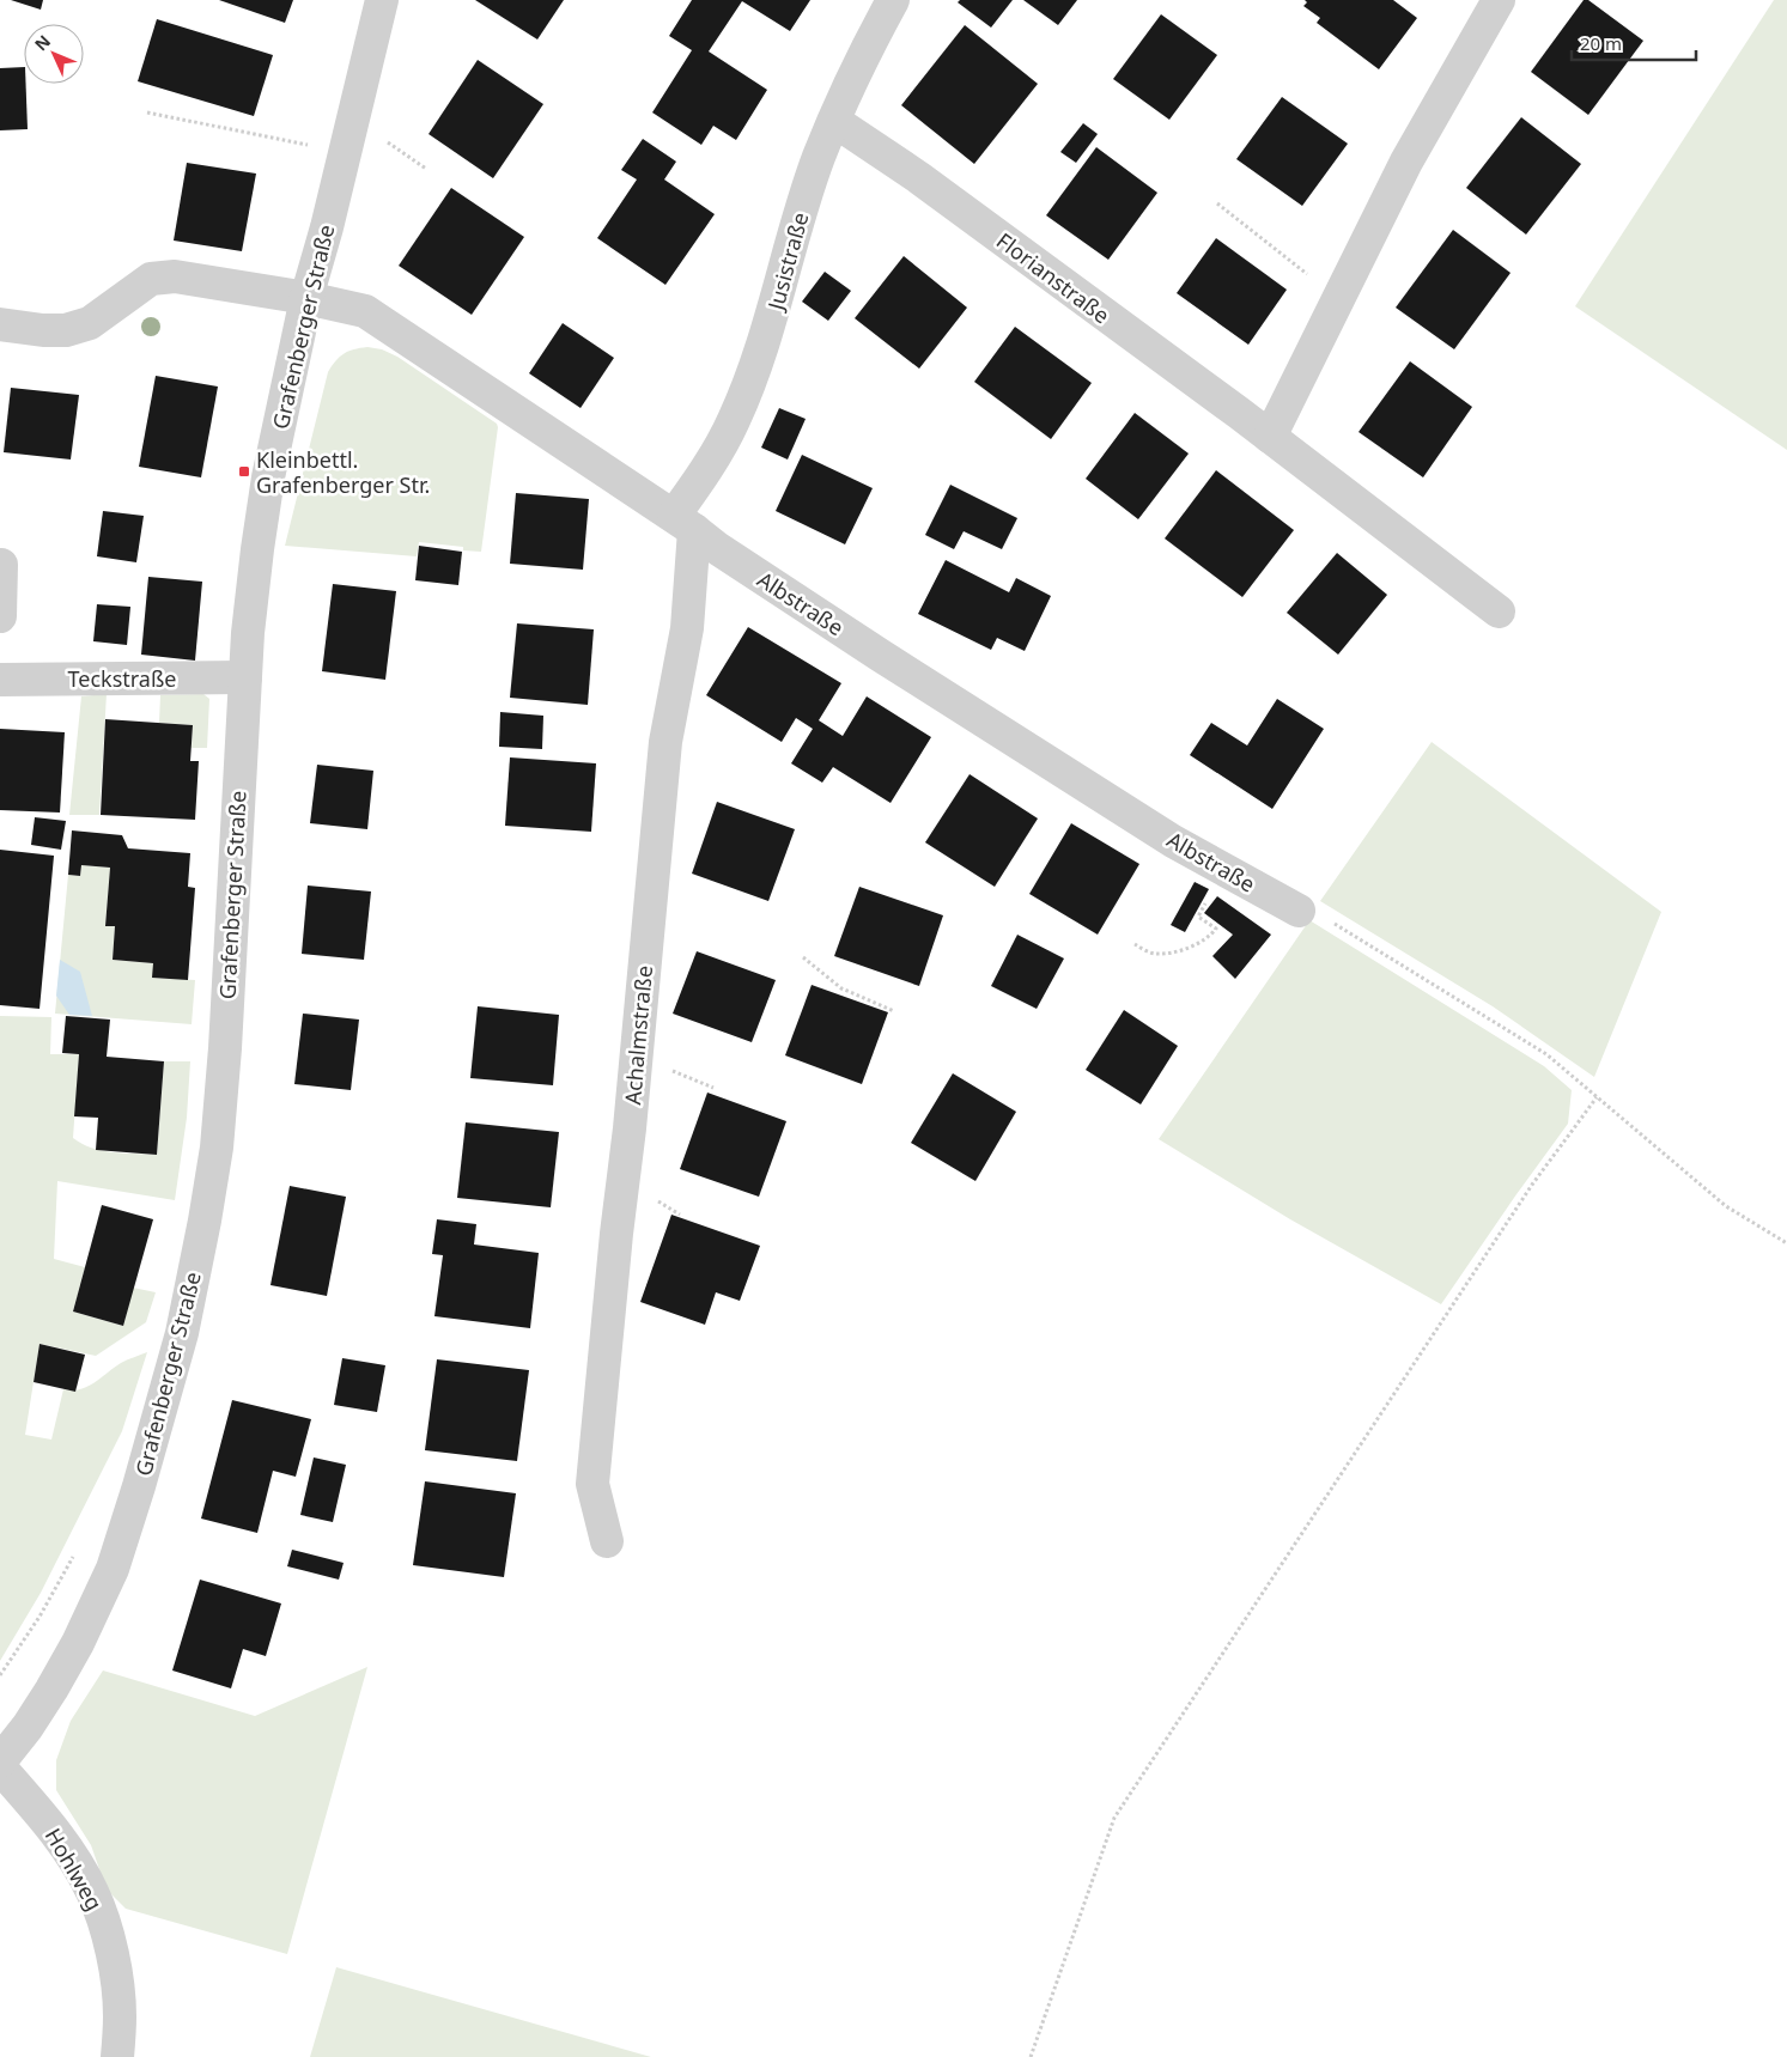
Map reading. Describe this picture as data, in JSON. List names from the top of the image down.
{
  "streets": {
    "street": [
      "Jusistraße",
      "Florianstraße",
      "Grafenberger Straße",
      "Albstraße",
      "Teckstraße",
      "Achalmstraße",
      "Hohlweg"
    ]
  },
  "crossings": [
    ["Jusistraße", "Florianstraße"],
    ["Jusistraße", "Albstraße"],
    ["Jusistraße", "Achalmstraße"],
    ["Grafenberger Straße", "Albstraße"],
    ["Grafenberger Straße", "Teckstraße"],
    ["Albstraße", "Achalmstraße"]
  ],
  "places": {
    "transit": ["Kleinbettl. Grafenberger Str."]
  },
  "scale_bar": "20 m",
  "north": "top left"
}
